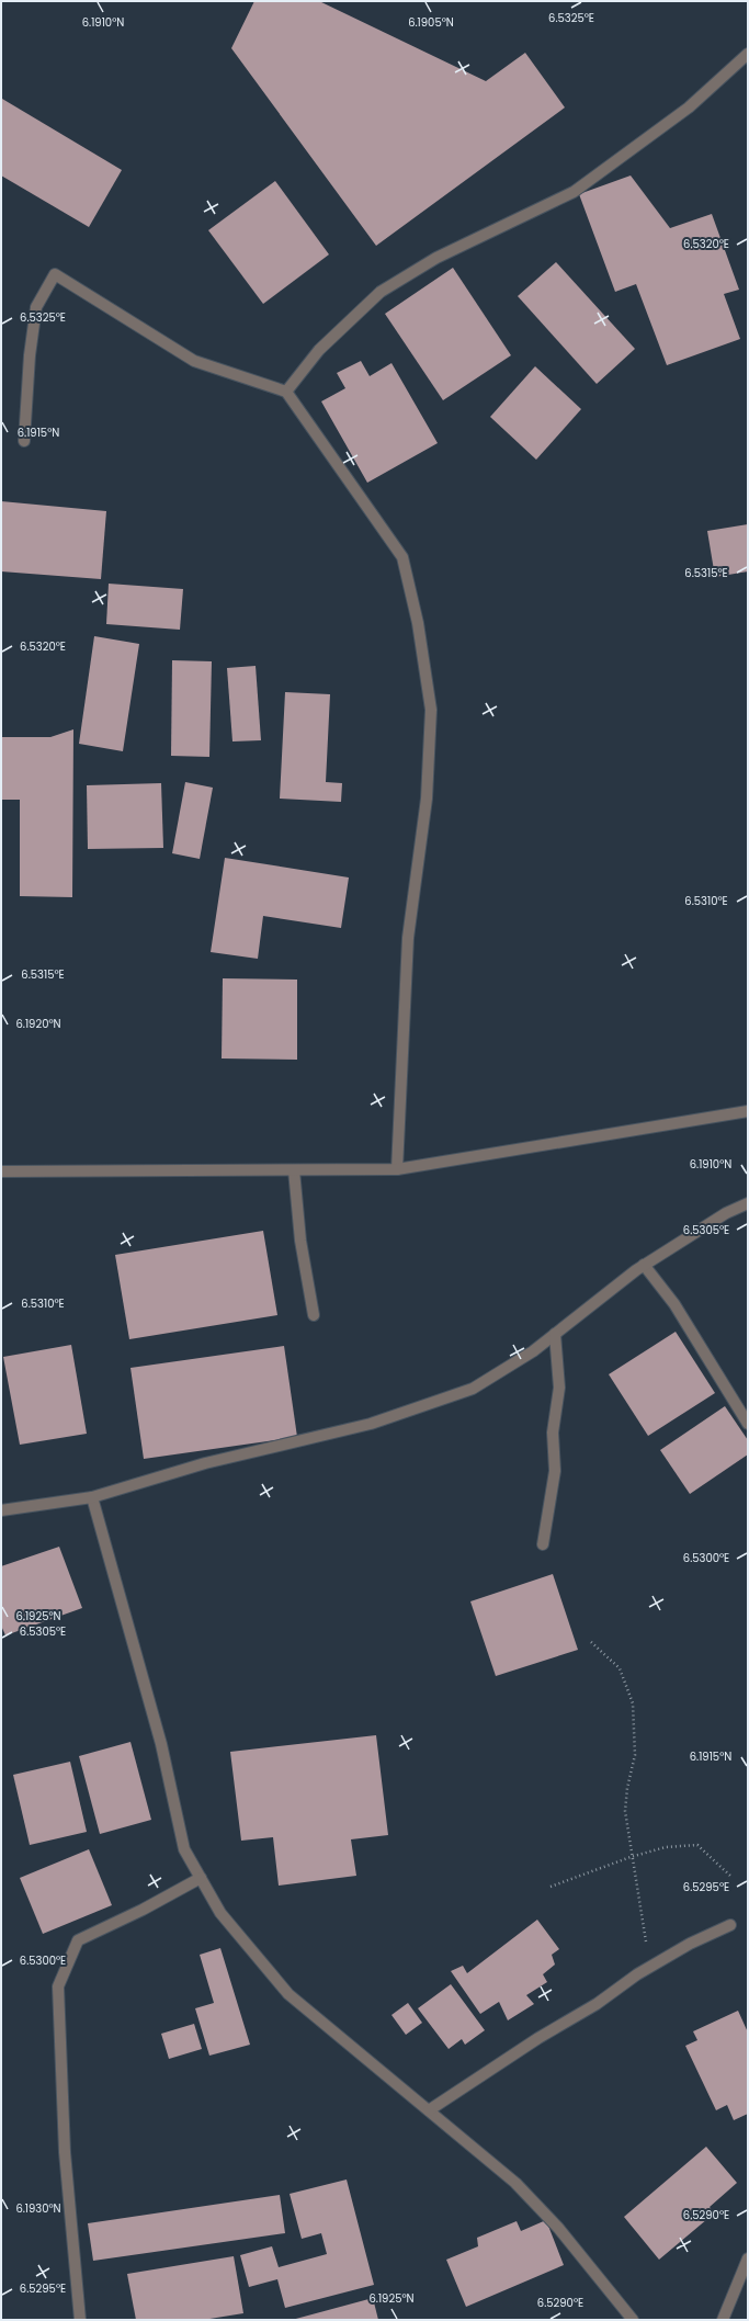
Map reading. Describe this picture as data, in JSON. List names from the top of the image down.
{
  "coordinates": [
    "6.5325°E",
    "6.1910°N",
    "6.1905°N",
    "6.5320°E",
    "6.1915°N",
    "6.5315°E",
    "6.5310°E",
    "6.1920°N",
    "6.5305°E",
    "6.5300°E",
    "6.1925°N",
    "6.5295°E",
    "6.1930°N",
    "6.5290°E"
  ]
}
